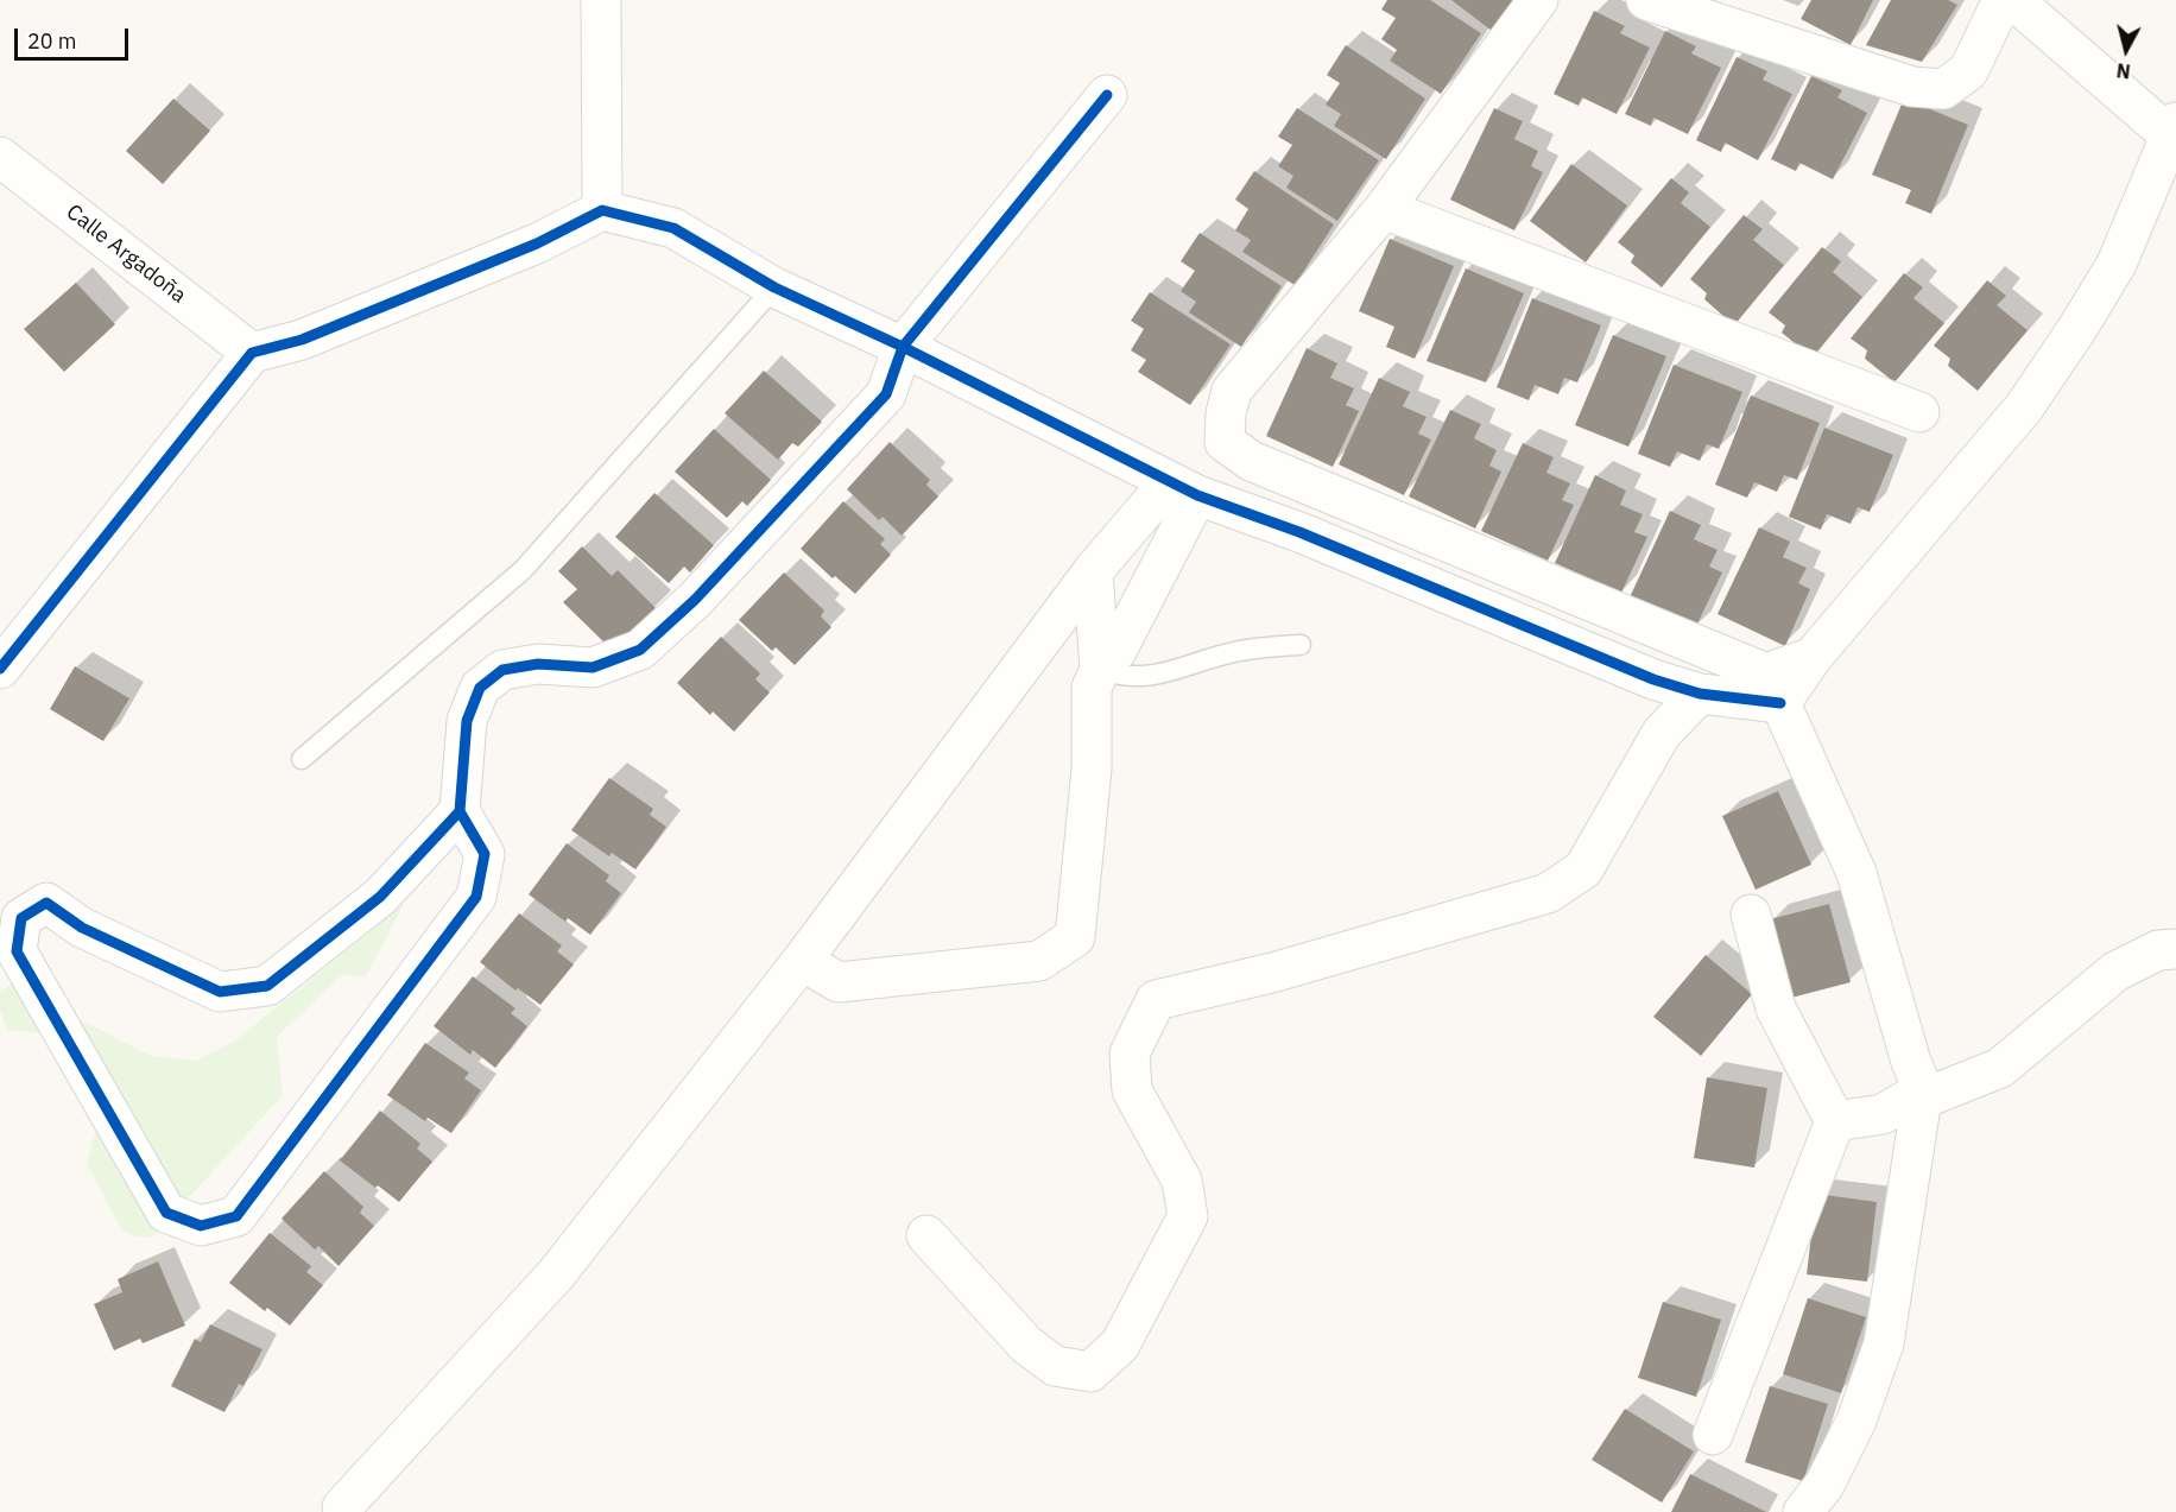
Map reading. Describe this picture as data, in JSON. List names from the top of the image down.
{
  "streets": {
    "street": ["Calle Argadoña"]
  },
  "scale_bar": "20 m",
  "north": "bottom"
}
